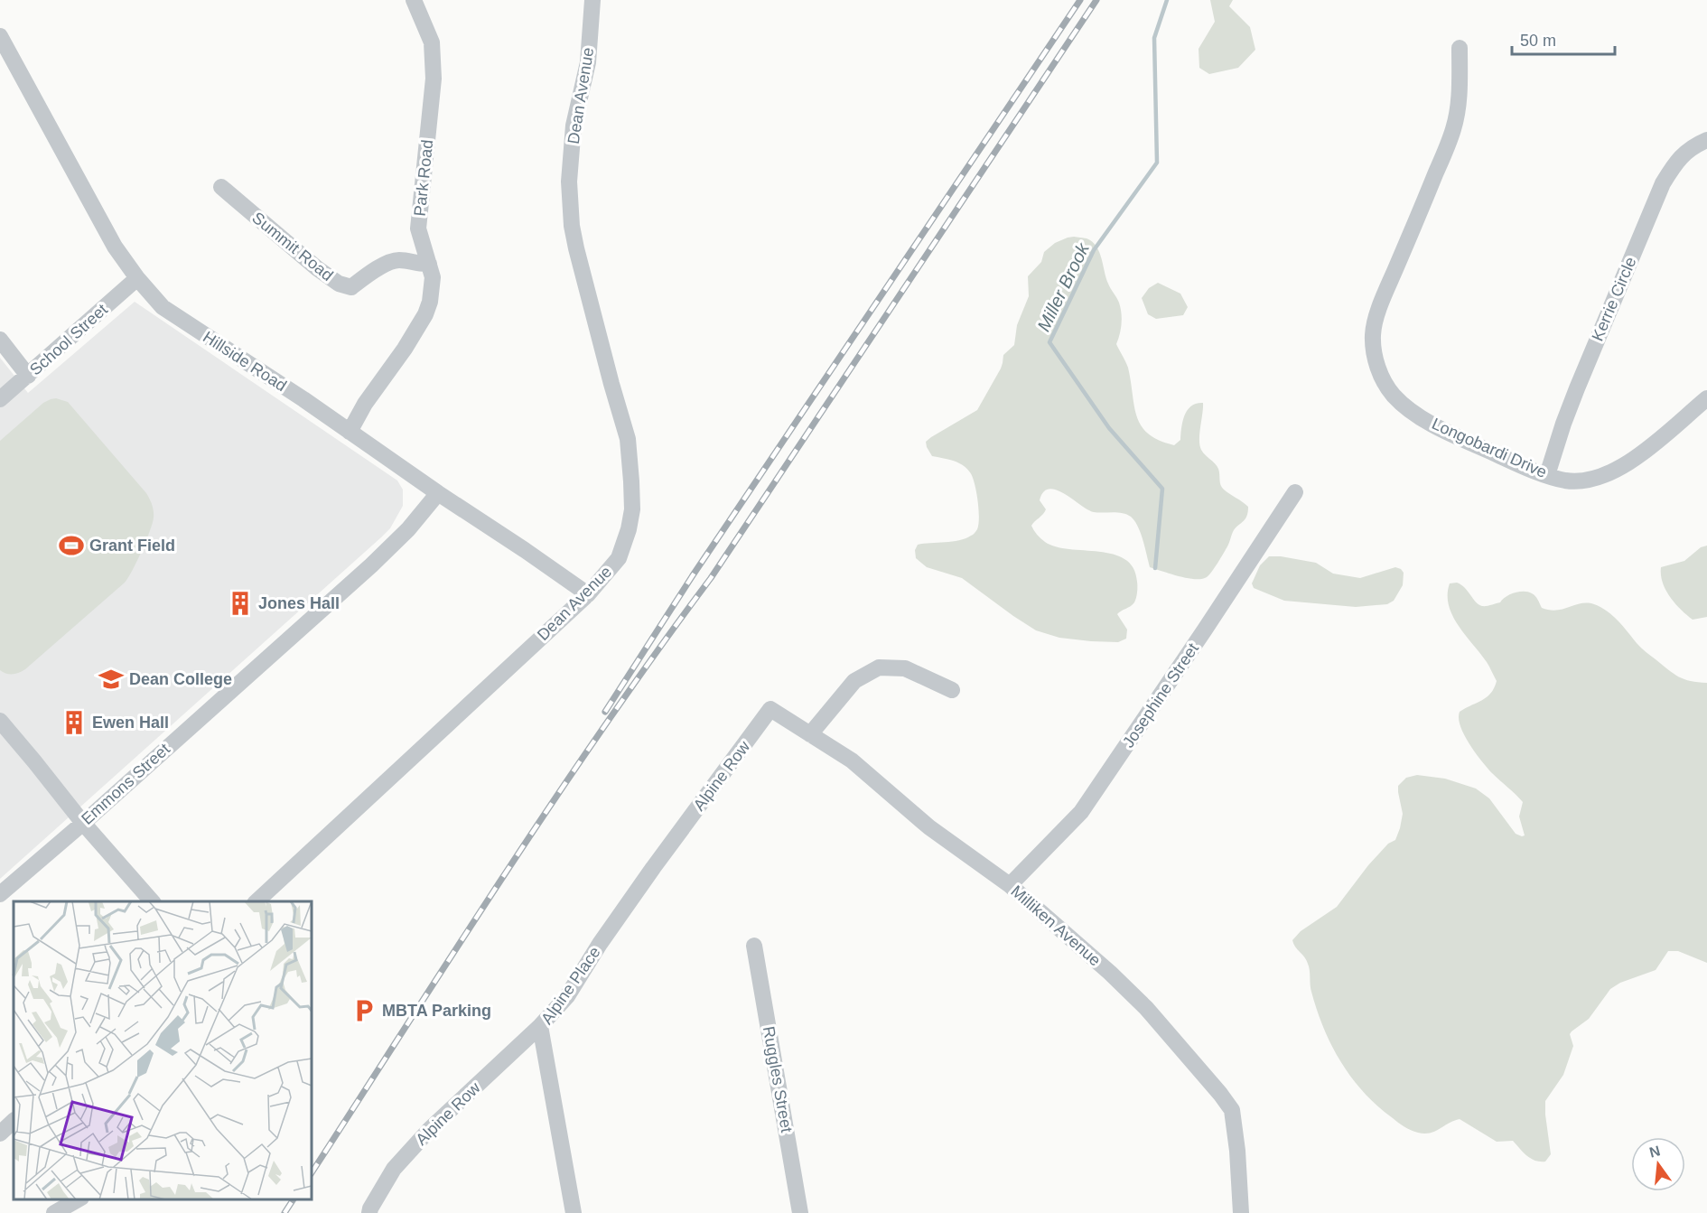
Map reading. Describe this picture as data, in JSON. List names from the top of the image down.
{
  "streets": {
    "street": [
      "Dean Avenue",
      "Park Road",
      "Summit Road",
      "Kerrie Circle",
      "School Street",
      "Hillside Road",
      "Longobardi Drive",
      "Josephine Street",
      "Alpine Row",
      "Emmons Street",
      "Milliken Avenue",
      "Alpine Place",
      "Ruggles Street"
    ]
  },
  "crossings": [
    ["Dean Avenue", "Hillside Road"],
    ["Park Road", "Summit Road"],
    ["Park Road", "Hillside Road"],
    ["Kerrie Circle", "Longobardi Drive"],
    ["School Street", "Hillside Road"],
    ["Hillside Road", "Emmons Street"],
    ["Josephine Street", "Milliken Avenue"],
    ["Alpine Row", "Milliken Avenue"],
    ["Alpine Row", "Alpine Place"]
  ],
  "water": ["Miller Brook"],
  "places": {
    "sports": ["Grant Field"],
    "building": ["Jones Hall", "Ewen Hall"],
    "school or university": ["Dean College"],
    "parking": ["MBTA Parking"]
  },
  "scale_bar": "50 m",
  "north": "top"
}
